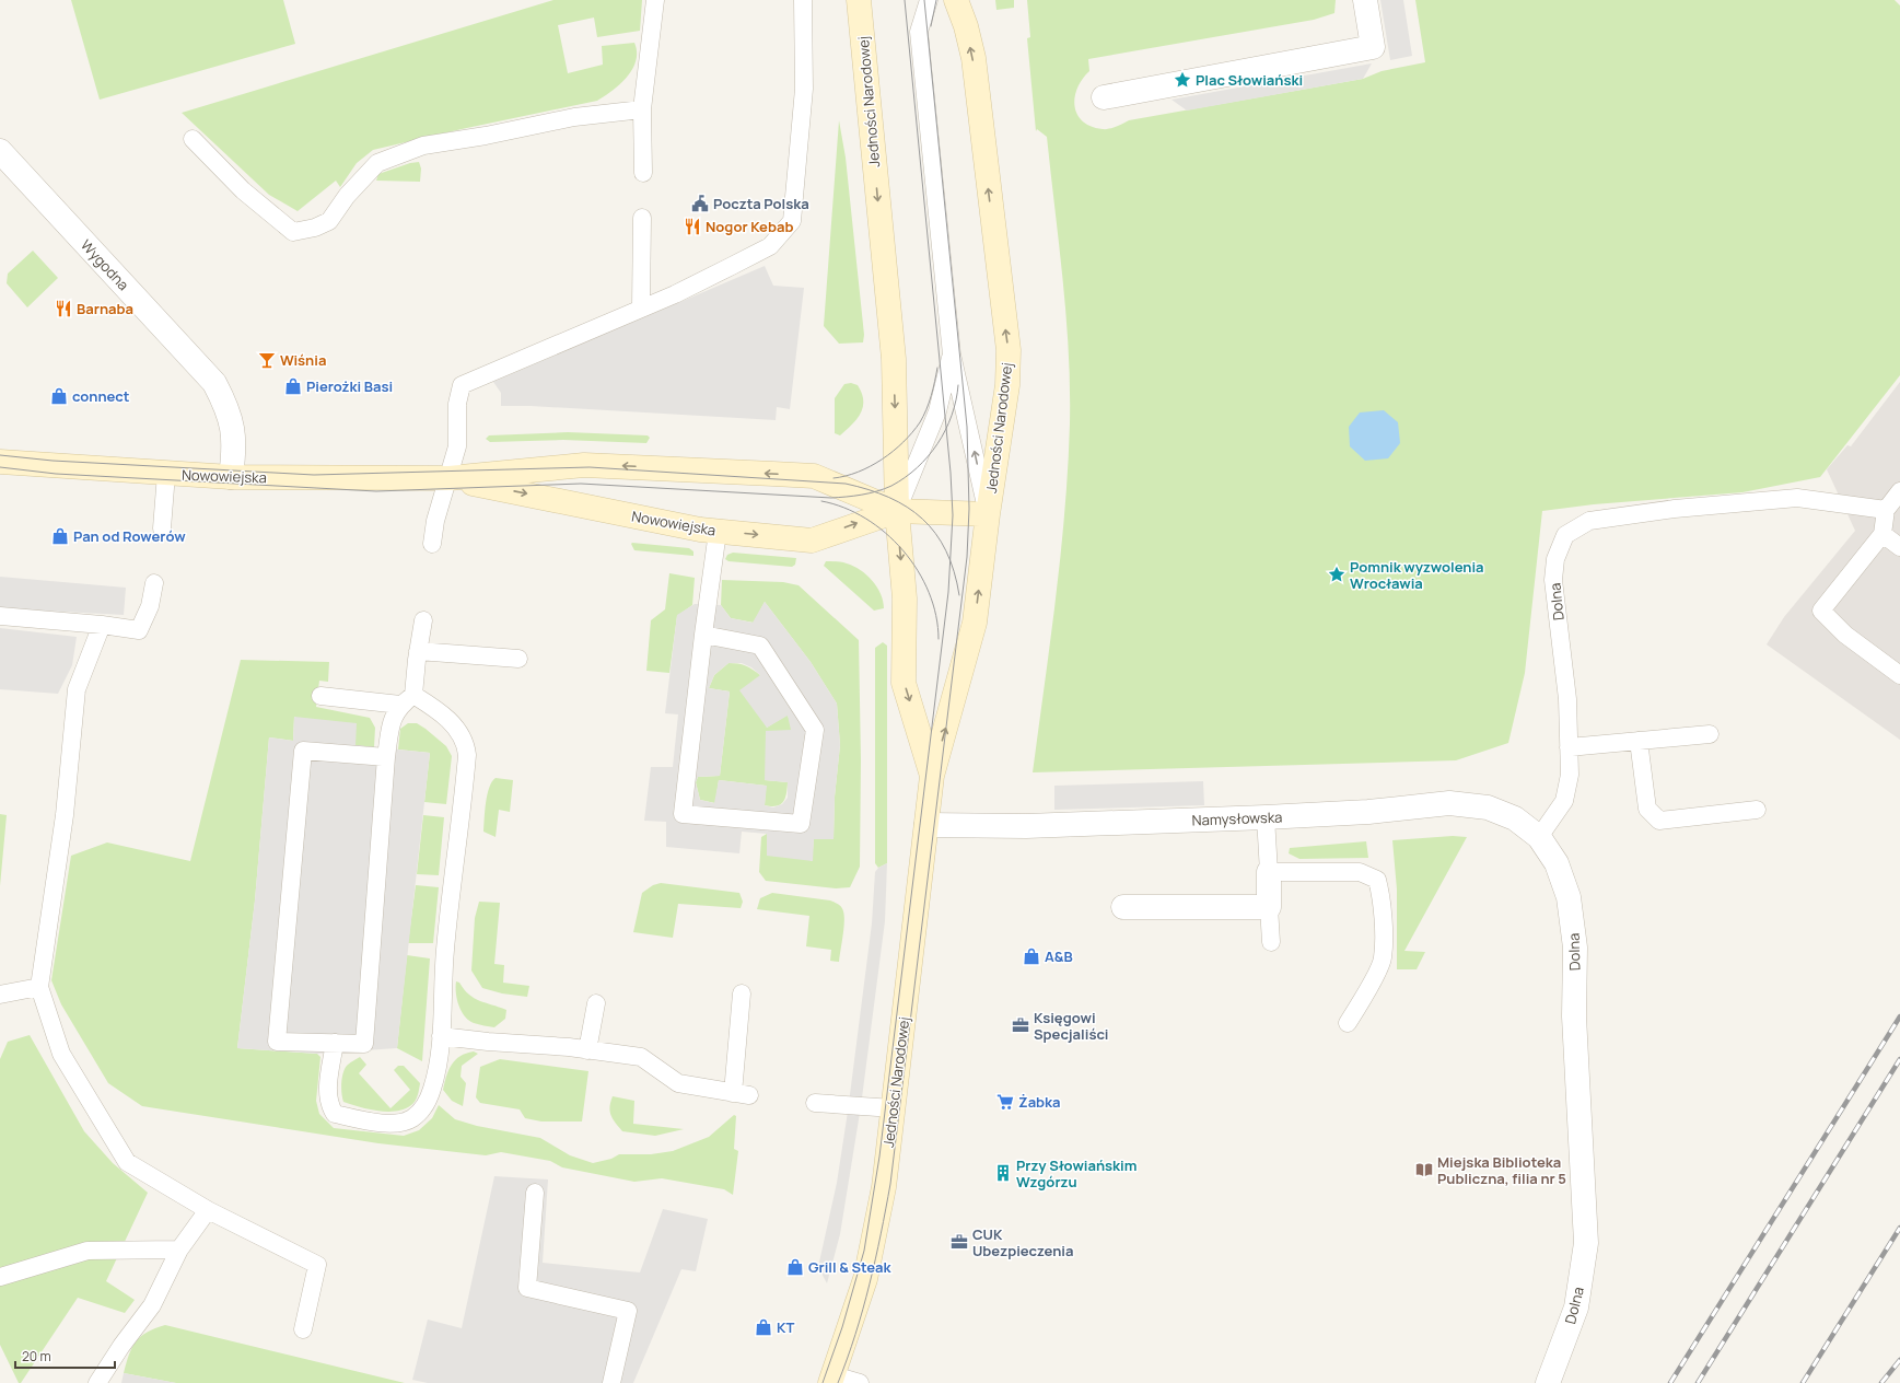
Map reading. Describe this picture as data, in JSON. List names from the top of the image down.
{
  "streets": {
    "street": [
      "Jedności Narodowej",
      "Wygodna",
      "Nowowiejska",
      "Dolna",
      "Namysłowska"
    ]
  },
  "crossings": [
    ["Jedności Narodowej", "Nowowiejska"],
    ["Jedności Narodowej", "Namysłowska"],
    ["Wygodna", "Nowowiejska"],
    ["Dolna", "Namysłowska"]
  ],
  "places": {
    "place": ["Plac Słowiański", "Pomnik wyzwolenia Wrocławia"],
    "public building": ["Poczta Polska"],
    "restaurant": ["Nogor Kebab", "Barnaba"],
    "bar": ["Wiśnia"],
    "shop": [
      "Pierożki Basi",
      "connect",
      "Pan od Rowerów",
      "A&B",
      "Grill & Steak",
      "KT"
    ],
    "office": ["Księgowi Specjaliści", "CUK Ubezpieczenia"],
    "supermarket": ["Żabka"],
    "library": ["Miejska Biblioteka Publiczna, filia nr 5"],
    "building": ["Przy Słowiańskim Wzgórzu"]
  },
  "scale_bar": "20 m"
}
